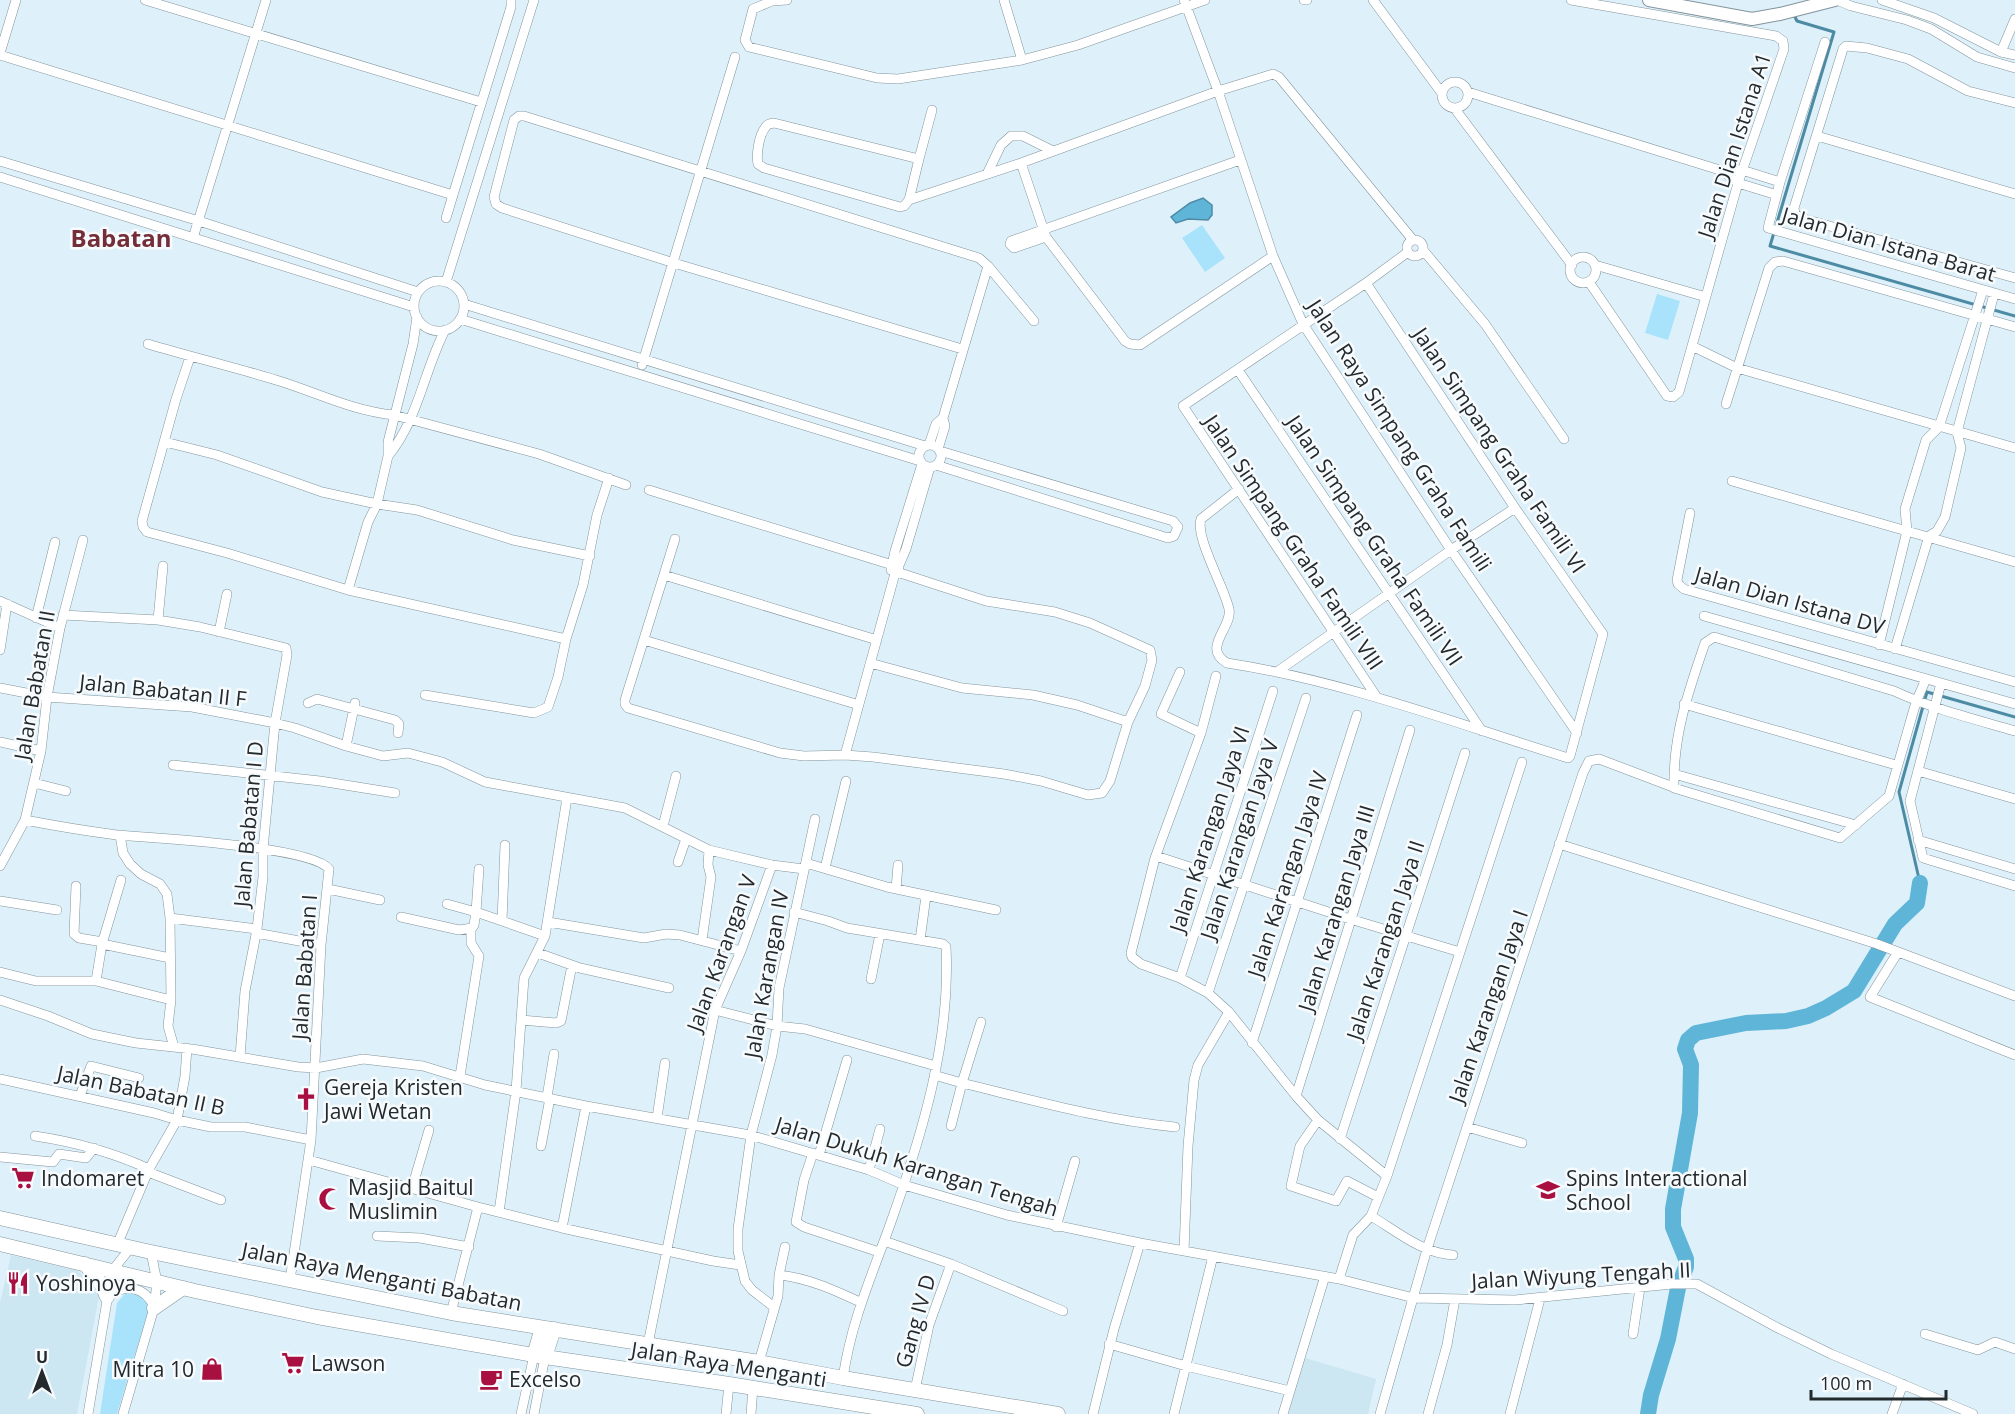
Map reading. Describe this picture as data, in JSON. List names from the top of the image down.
{
  "streets": {
    "main road": ["Jalan Raya Menganti Babatan", "Jalan Raya Menganti"],
    "street": [
      "Jalan Dian Istana A1",
      "Jalan Dian Istana Barat",
      "Jalan Raya Simpang Graha Famili",
      "Jalan Simpang Graha Famili VI",
      "Jalan Simpang Graha Famili VII",
      "Jalan Simpang Graha Famili VIII",
      "Jalan Dian Istana DV",
      "Jalan Babatan II",
      "Jalan Babatan II F",
      "Jalan Babatan I D",
      "Jalan Karangan Jaya VI",
      "Jalan Karangan Jaya V",
      "Jalan Karangan Jaya IV",
      "Jalan Karangan Jaya III",
      "Jalan Karangan Jaya II",
      "Jalan Karangan V",
      "Jalan Babatan I",
      "Jalan Karangan IV",
      "Jalan Karangan Jaya I",
      "Jalan Babatan II B",
      "Jalan Dukuh Karangan Tengah",
      "Jalan Wiyung Tengah II",
      "Gang IV D"
    ]
  },
  "crossings": [
    ["Jalan Raya Simpang Graha Famili", "Jalan Simpang Graha Famili VI"],
    ["Jalan Simpang Graha Famili VII", "Jalan Simpang Graha Famili VIII"],
    ["Jalan Babatan II", "Jalan Babatan II F"],
    ["Jalan Babatan II", "Jalan Babatan I"],
    ["Jalan Babatan II F", "Jalan Babatan I D"],
    ["Jalan Babatan II F", "Jalan Karangan V"],
    ["Jalan Babatan II F", "Jalan Karangan IV"],
    ["Jalan Babatan I D", "Jalan Babatan I"],
    ["Jalan Babatan I D", "Jalan Dukuh Karangan Tengah"],
    ["Jalan Karangan V", "Jalan Dukuh Karangan Tengah"],
    ["Jalan Karangan V", "Jalan Raya Menganti Babatan"],
    ["Jalan Babatan I", "Jalan Babatan II B"],
    ["Jalan Babatan I", "Jalan Dukuh Karangan Tengah"],
    ["Jalan Babatan I", "Jalan Raya Menganti Babatan"],
    ["Jalan Karangan IV", "Jalan Dukuh Karangan Tengah"],
    ["Jalan Karangan Jaya I", "Jalan Dukuh Karangan Tengah"],
    ["Jalan Karangan Jaya I", "Jalan Wiyung Tengah II"],
    ["Jalan Dukuh Karangan Tengah", "Jalan Wiyung Tengah II"],
    ["Jalan Raya Menganti Babatan", "Jalan Raya Menganti"],
    ["Gang IV D", "Jalan Raya Menganti"]
  ],
  "districts": ["Babatan"],
  "places": {
    "church": ["Gereja Kristen Jawi Wetan"],
    "supermarket": ["Indomaret", "Lawson"],
    "school or university": ["Spins Interactional School"],
    "mosque": ["Masjid Baitul Muslimin"],
    "restaurant": ["Yoshinoya"],
    "shop": ["Mitra 10"],
    "cafe": ["Excelso"]
  },
  "scale_bar": "100 m",
  "north": "top"
}
